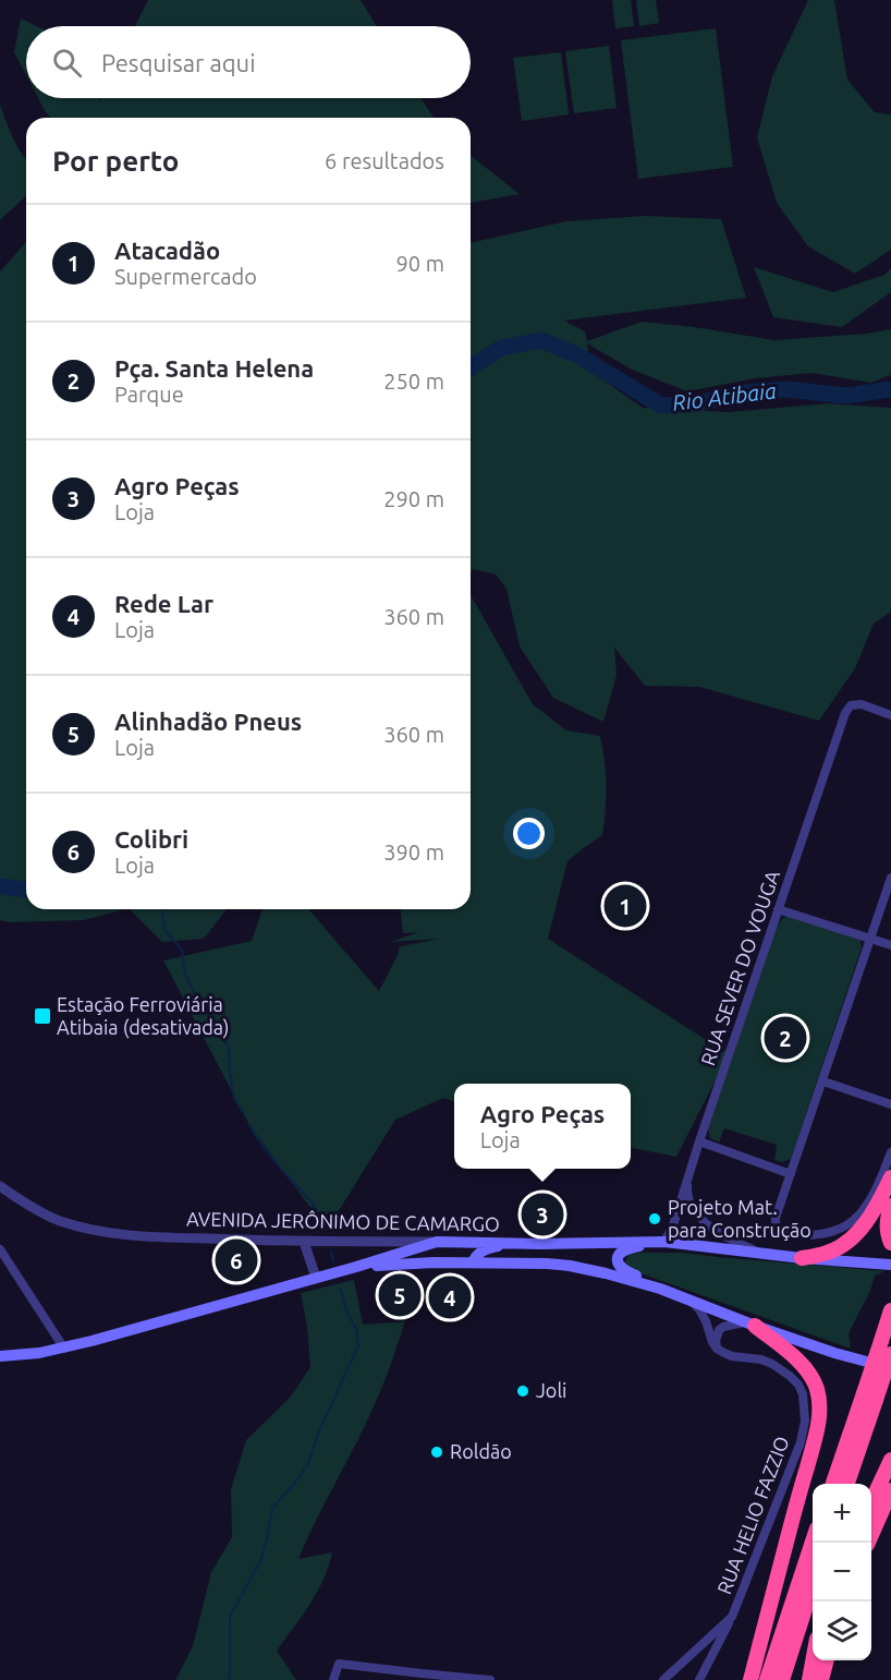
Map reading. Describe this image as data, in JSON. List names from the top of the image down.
{
  "streets": {
    "main road": ["AVENIDA JERÔNIMO DE CAMARGO"],
    "street": ["RUA SEVER DO VOUGA", "RUA HELIO FAZZIO"]
  },
  "crossings": [
    ["RUA SEVER DO VOUGA", "AVENIDA JERÔNIMO DE CAMARGO"]
  ],
  "water": ["Rio Atibaia"],
  "places": {
    "transit": ["Estação Ferroviária Atibaia (desativada)"],
    "other": ["Projeto Mat. para Construção", "Joli", "Roldão"]
  },
  "page": {
    "search": "Pesquisar aqui",
    "heading": ["Por perto", "6 resultados"],
    "list": [
      {
        "mark": "1",
        "name": "Atacadão",
        "note": "Supermercado",
        "value": "90 m"
      },
      {
        "mark": "2",
        "name": "Pça. Santa Helena",
        "note": "Parque",
        "value": "250 m"
      },
      {
        "mark": "3",
        "name": "Agro Peças",
        "note": "Loja",
        "value": "290 m"
      },
      {
        "mark": "4",
        "name": "Rede Lar",
        "note": "Loja",
        "value": "360 m"
      },
      {
        "mark": "5",
        "name": "Alinhadão Pneus",
        "note": "Loja",
        "value": "360 m"
      },
      {
        "mark": "6",
        "name": "Colibri",
        "note": "Loja",
        "value": "390 m"
      }
    ],
    "pins": [
      "1",
      "2",
      "3",
      "6",
      "5",
      "4"
    ],
    "popup": ["Agro Peças", "Loja"],
    "map_buttons": ["+", "−"]
  }
}
